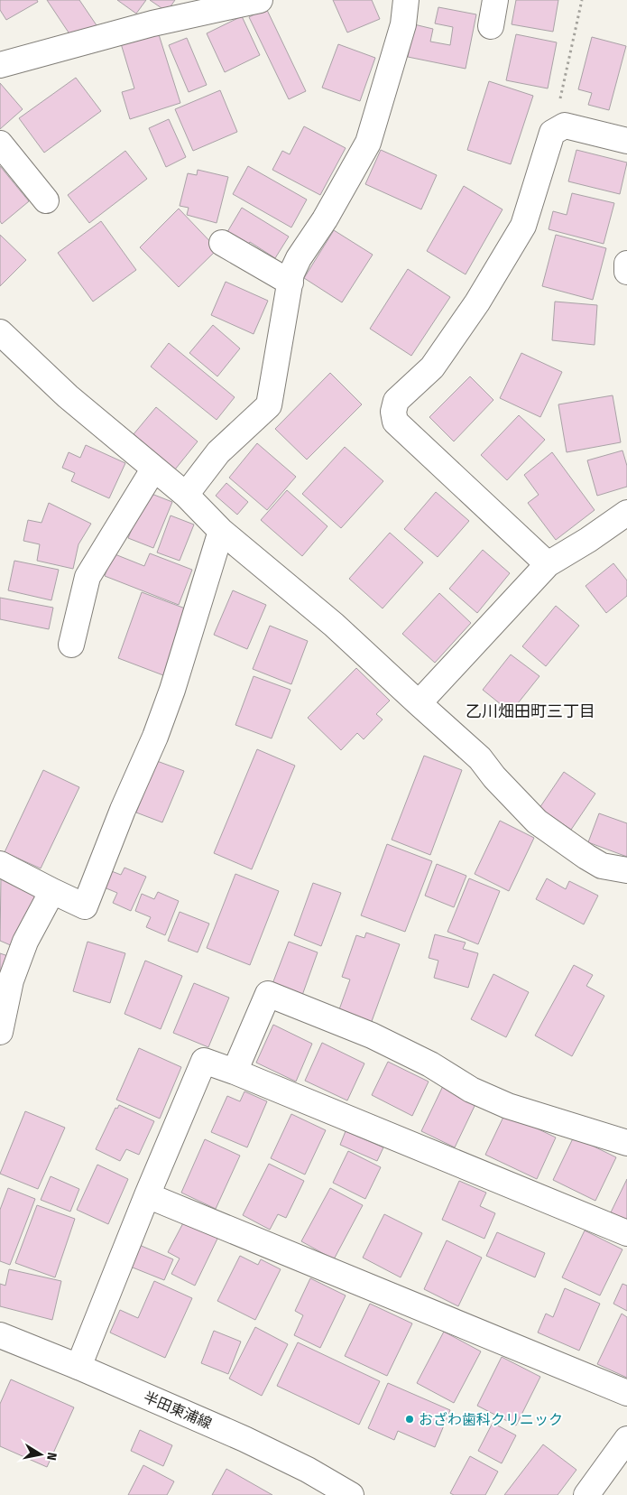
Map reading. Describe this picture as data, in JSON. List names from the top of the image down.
{
  "streets": {
    "street": ["半田東浦線"]
  },
  "districts": ["乙川畑田町三丁目"],
  "places": ["おざわ歯科クリニック"],
  "north": "right"
}
